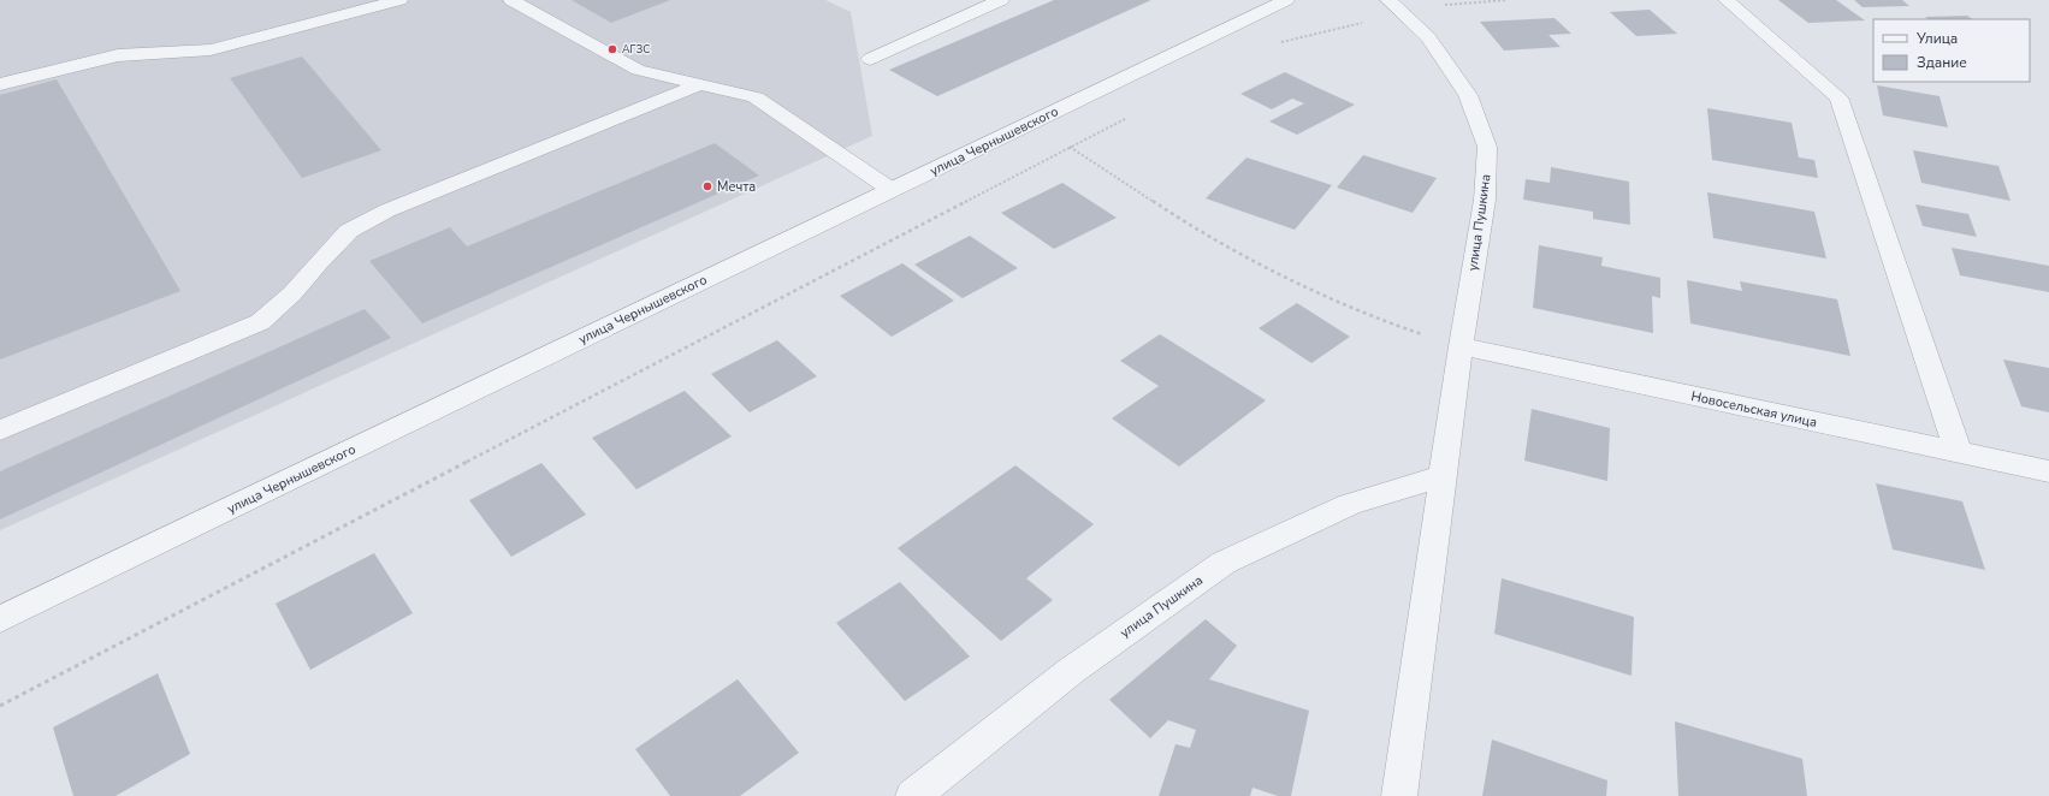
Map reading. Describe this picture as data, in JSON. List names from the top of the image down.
{
  "streets": {
    "street": ["улица Чернышевского", "улица Пушкина", "Новосельская улица"]
  },
  "crossings": [
    ["улица Пушкина", "Новосельская улица"]
  ],
  "places": ["АГЗС", "Мечта"],
  "legend": ["Улица", "Здание"]
}
